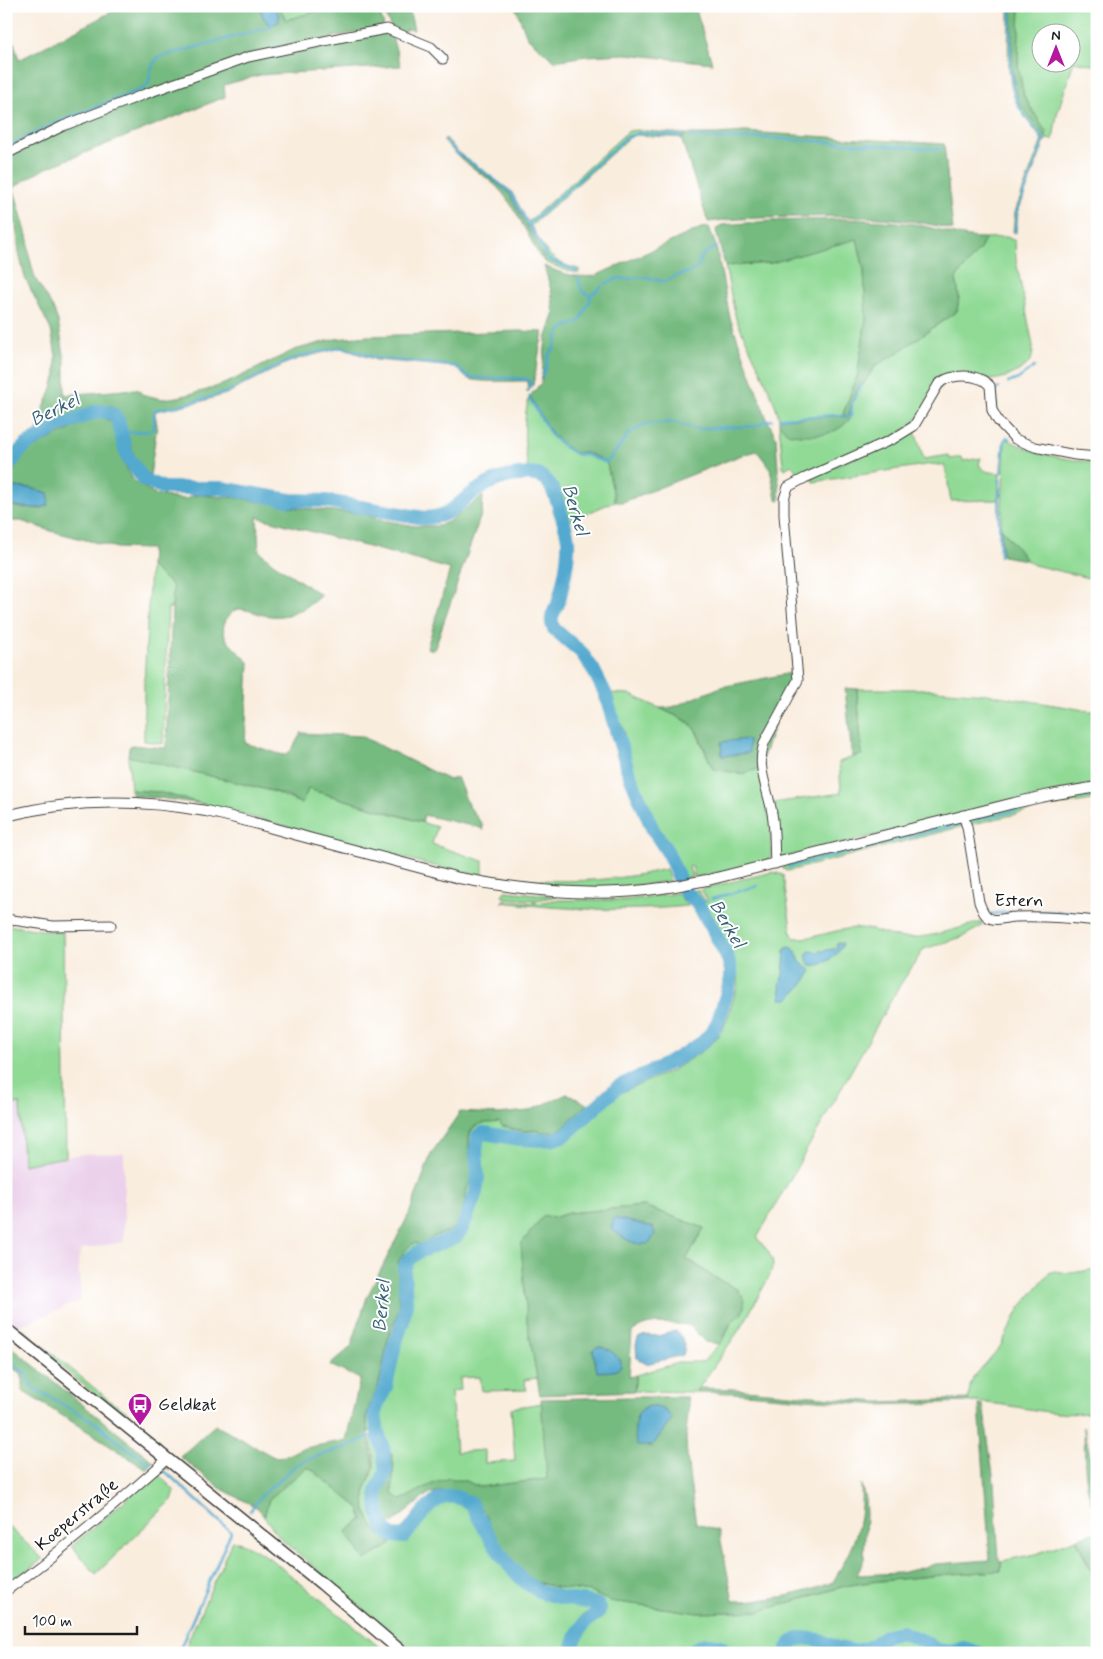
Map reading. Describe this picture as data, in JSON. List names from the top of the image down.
{
  "streets": {
    "street": ["Estern", "Koeperstraße"]
  },
  "water": ["Berkel"],
  "places": {
    "bus stop": ["Geldkat"]
  },
  "scale_bar": "100 m",
  "north": "top"
}
